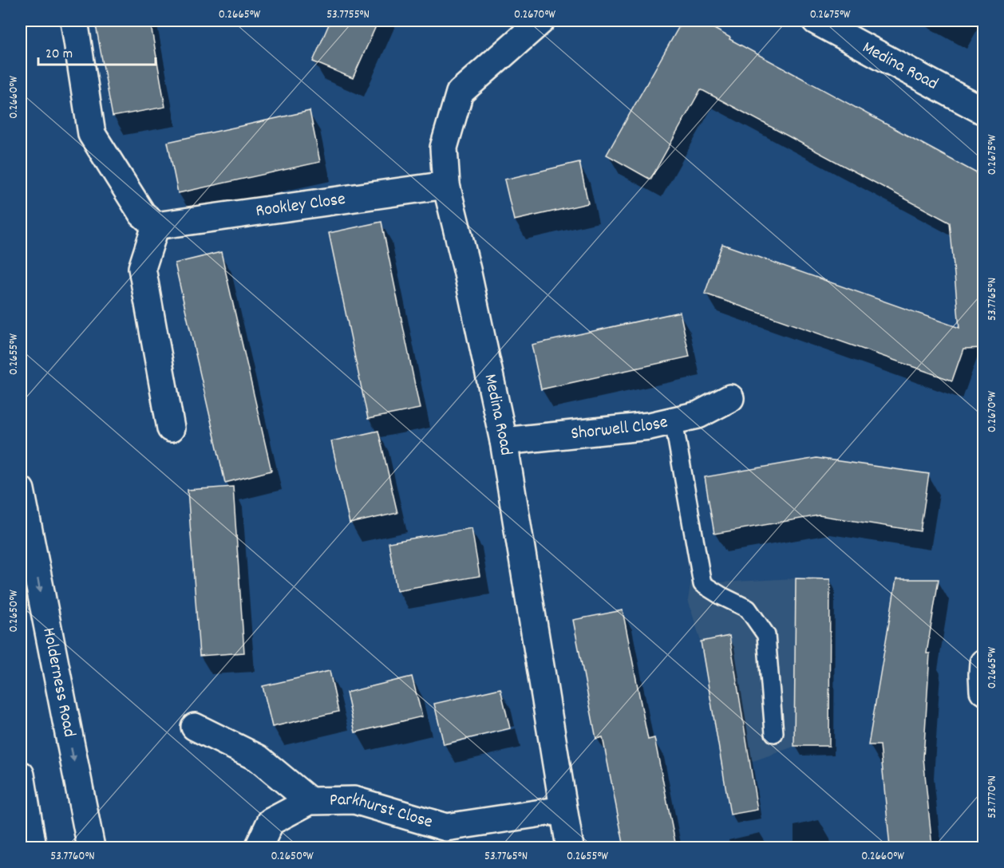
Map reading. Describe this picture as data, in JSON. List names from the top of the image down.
{
  "streets": {
    "main road": [
      "Medina Road",
      "Rookley Close",
      "Shorwell Close",
      "Holderness Road",
      "Parkhurst Close"
    ]
  },
  "crossings": [
    ["Medina Road", "Rookley Close"],
    ["Medina Road", "Shorwell Close"],
    ["Medina Road", "Parkhurst Close"]
  ],
  "one_way": ["Holderness Road"],
  "scale_bar": "20 m",
  "coordinates": [
    "0.2665°W",
    "53.7755°N",
    "0.2670°W",
    "0.2675°W",
    "0.2660°W",
    "53.7765°N",
    "0.2655°W",
    "0.2650°W",
    "53.7770°N",
    "53.7760°N"
  ]
}
